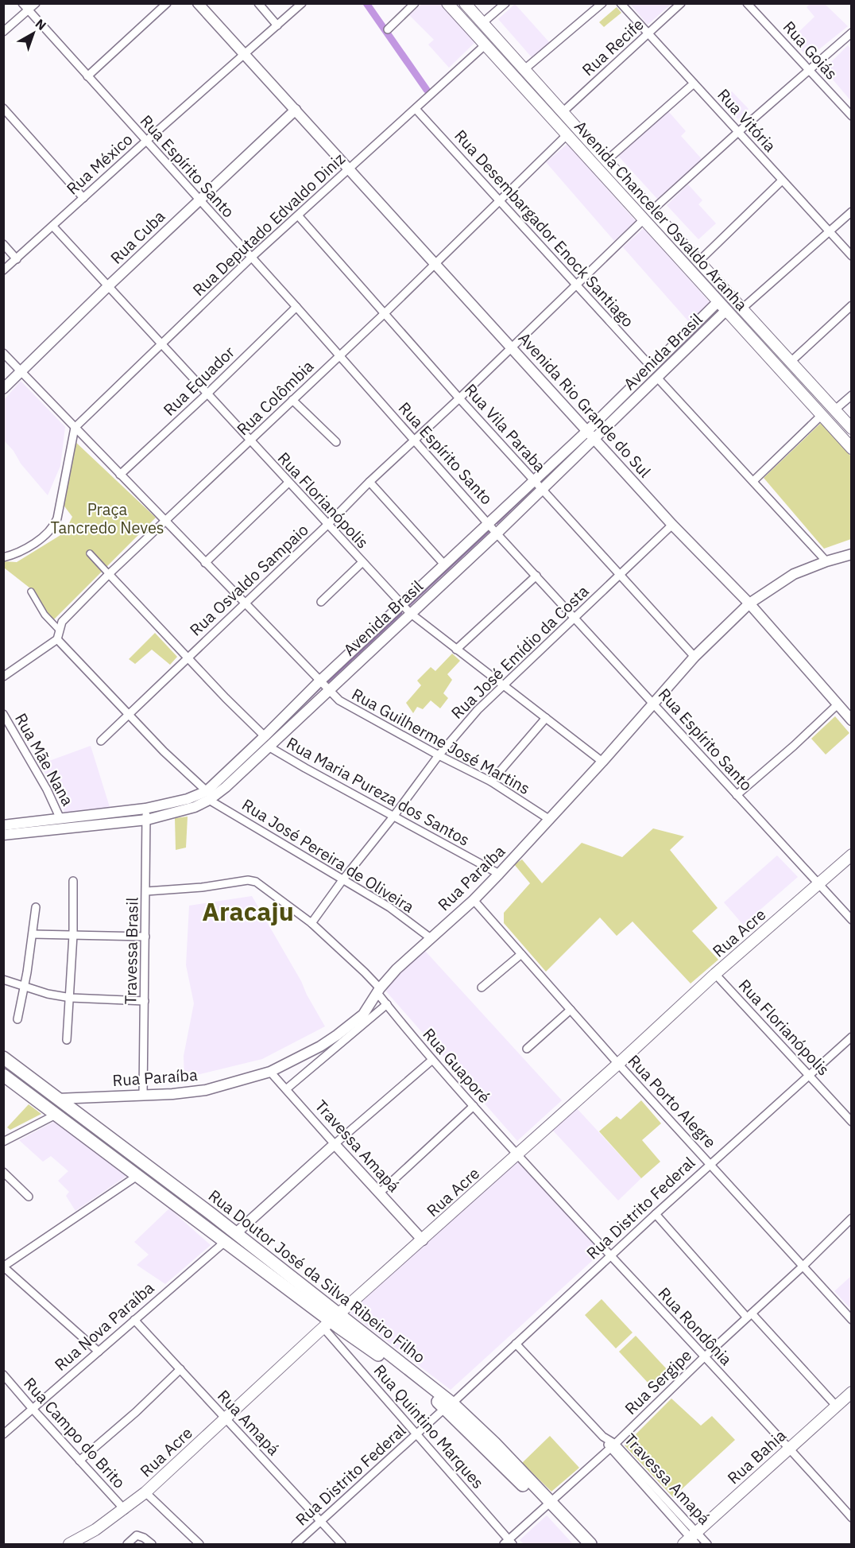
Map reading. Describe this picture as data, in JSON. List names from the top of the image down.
{
  "streets": {
    "main road": [
      "Avenida Chanceler Osvaldo Aranha",
      "Rua Acre",
      "Rua Doutor José da Silva Ribeiro Filho",
      "Rua Bahia"
    ],
    "street": [
      "Rua Recife",
      "Rua Goiás",
      "Rua Vitória",
      "Rua México",
      "Rua Espírito Santo",
      "Rua Deputado Edvaldo Diniz",
      "Rua Desembargador Enock Santiago",
      "Rua Cuba",
      "Avenida Brasil",
      "Rua Equador",
      "Rua Colômbia",
      "Avenida Rio Grande do Sul",
      "Rua Vila Paraba",
      "Rua Florianópolis",
      "Rua Osvaldo Sampaio",
      "Rua José Emídio da Costa",
      "Rua Guilherme José Martins",
      "Rua Mãe Nana",
      "Rua Maria Pureza dos Santos",
      "Rua José Pereira de Oliveira",
      "Rua Paraíba",
      "Travessa Brasil",
      "Rua Guaporé",
      "Rua Porto Alegre",
      "Travessa Amapá",
      "Rua Distrito Federal",
      "Rua Nova Paraíba",
      "Rua Rondônia",
      "Rua Sergipe",
      "Rua Amapá",
      "Rua Quintino Marques",
      "Rua Campo do Brito"
    ]
  },
  "crossings": [
    ["Rua Recife", "Rua Vitória"],
    ["Rua Recife", "Avenida Chanceler Osvaldo Aranha"],
    ["Rua México", "Rua Espírito Santo"],
    ["Rua México", "Avenida Rio Grande do Sul"],
    ["Rua México", "Rua Florianópolis"],
    ["Rua Espírito Santo", "Rua Deputado Edvaldo Diniz"],
    ["Rua Espírito Santo", "Rua Cuba"],
    ["Rua Espírito Santo", "Avenida Brasil"],
    ["Rua Espírito Santo", "Rua Equador"],
    ["Rua Espírito Santo", "Rua Colômbia"],
    ["Rua Espírito Santo", "Rua Osvaldo Sampaio"],
    ["Rua Espírito Santo", "Rua José Emídio da Costa"],
    ["Rua Espírito Santo", "Rua Paraíba"],
    ["Rua Espírito Santo", "Rua Acre"],
    ["Avenida Chanceler Osvaldo Aranha", "Rua Deputado Edvaldo Diniz"],
    ["Avenida Chanceler Osvaldo Aranha", "Avenida Brasil"],
    ["Avenida Chanceler Osvaldo Aranha", "Rua Colômbia"],
    ["Avenida Chanceler Osvaldo Aranha", "Rua Osvaldo Sampaio"],
    ["Rua Deputado Edvaldo Diniz", "Rua Desembargador Enock Santiago"],
    ["Rua Deputado Edvaldo Diniz", "Avenida Rio Grande do Sul"],
    ["Rua Deputado Edvaldo Diniz", "Rua Vila Paraba"],
    ["Rua Deputado Edvaldo Diniz", "Rua Florianópolis"],
    ["Rua Deputado Edvaldo Diniz", "Rua Guilherme José Martins"],
    ["Rua Desembargador Enock Santiago", "Avenida Brasil"],
    ["Rua Desembargador Enock Santiago", "Rua Colômbia"],
    ["Rua Desembargador Enock Santiago", "Rua Osvaldo Sampaio"],
    ["Rua Cuba", "Avenida Rio Grande do Sul"],
    ["Rua Cuba", "Rua Florianópolis"],
    ["Rua Cuba", "Rua Guilherme José Martins"],
    ["Avenida Brasil", "Avenida Rio Grande do Sul"],
    ["Avenida Brasil", "Rua Vila Paraba"],
    ["Avenida Brasil", "Rua Florianópolis"],
    ["Avenida Brasil", "Rua Guilherme José Martins"],
    ["Avenida Brasil", "Rua Mãe Nana"],
    ["Avenida Brasil", "Rua Maria Pureza dos Santos"],
    ["Avenida Brasil", "Rua José Pereira de Oliveira"],
    ["Avenida Brasil", "Travessa Brasil"],
    ["Rua Equador", "Rua Florianópolis"],
    ["Rua Equador", "Rua Guilherme José Martins"],
    ["Rua Colômbia", "Avenida Rio Grande do Sul"],
    ["Rua Colômbia", "Rua Vila Paraba"],
    ["Rua Colômbia", "Rua Florianópolis"],
    ["Rua Colômbia", "Rua Guilherme José Martins"],
    ["Rua Colômbia", "Rua Maria Pureza dos Santos"],
    ["Rua Colômbia", "Rua José Pereira de Oliveira"],
    ["Avenida Rio Grande do Sul", "Rua Osvaldo Sampaio"],
    ["Avenida Rio Grande do Sul", "Rua José Emídio da Costa"],
    ["Avenida Rio Grande do Sul", "Rua Paraíba"],
    ["Rua Vila Paraba", "Rua Osvaldo Sampaio"],
    ["Rua Vila Paraba", "Rua José Emídio da Costa"],
    ["Rua Vila Paraba", "Rua Paraíba"],
    ["Rua Florianópolis", "Rua Osvaldo Sampaio"],
    ["Rua Florianópolis", "Rua José Emídio da Costa"],
    ["Rua Florianópolis", "Rua Paraíba"],
    ["Rua Florianópolis", "Rua Acre"],
    ["Rua Florianópolis", "Rua Distrito Federal"],
    ["Rua Osvaldo Sampaio", "Rua Guilherme José Martins"],
    ["Rua Osvaldo Sampaio", "Rua Maria Pureza dos Santos"],
    ["Rua Osvaldo Sampaio", "Rua José Pereira de Oliveira"],
    ["Rua José Emídio da Costa", "Rua Guilherme José Martins"],
    ["Rua José Emídio da Costa", "Rua Maria Pureza dos Santos"],
    ["Rua José Emídio da Costa", "Rua José Pereira de Oliveira"],
    ["Rua José Emídio da Costa", "Rua Guaporé"],
    ["Rua Guilherme José Martins", "Rua Paraíba"],
    ["Rua Maria Pureza dos Santos", "Rua Paraíba"],
    ["Rua José Pereira de Oliveira", "Rua Paraíba"],
    ["Rua Paraíba", "Travessa Brasil"],
    ["Rua Paraíba", "Rua Guaporé"],
    ["Rua Paraíba", "Rua Porto Alegre"],
    ["Rua Paraíba", "Travessa Amapá"],
    ["Rua Paraíba", "Rua Doutor José da Silva Ribeiro Filho"],
    ["Rua Acre", "Rua Guaporé"],
    ["Rua Acre", "Rua Porto Alegre"],
    ["Rua Acre", "Travessa Amapá"],
    ["Rua Acre", "Rua Doutor José da Silva Ribeiro Filho"],
    ["Rua Acre", "Rua Rondônia"],
    ["Rua Acre", "Rua Amapá"],
    ["Rua Acre", "Rua Quintino Marques"],
    ["Rua Acre", "Rua Campo do Brito"],
    ["Travessa Brasil", "Rua Guaporé"],
    ["Rua Guaporé", "Rua Rondônia"],
    ["Rua Porto Alegre", "Rua Distrito Federal"],
    ["Rua Porto Alegre", "Rua Sergipe"],
    ["Travessa Amapá", "Rua Distrito Federal"],
    ["Travessa Amapá", "Rua Sergipe"],
    ["Travessa Amapá", "Rua Bahia"],
    ["Rua Distrito Federal", "Rua Doutor José da Silva Ribeiro Filho"],
    ["Rua Distrito Federal", "Rua Rondônia"],
    ["Rua Distrito Federal", "Rua Amapá"],
    ["Rua Distrito Federal", "Rua Quintino Marques"],
    ["Rua Doutor José da Silva Ribeiro Filho", "Rua Nova Paraíba"],
    ["Rua Doutor José da Silva Ribeiro Filho", "Rua Sergipe"],
    ["Rua Doutor José da Silva Ribeiro Filho", "Rua Quintino Marques"],
    ["Rua Nova Paraíba", "Rua Amapá"],
    ["Rua Nova Paraíba", "Rua Campo do Brito"],
    ["Rua Rondônia", "Rua Sergipe"],
    ["Rua Rondônia", "Rua Bahia"],
    ["Rua Sergipe", "Rua Quintino Marques"]
  ],
  "districts": ["Aracaju"],
  "parks": ["Praça Tancredo Neves"],
  "north": "top right"
}
